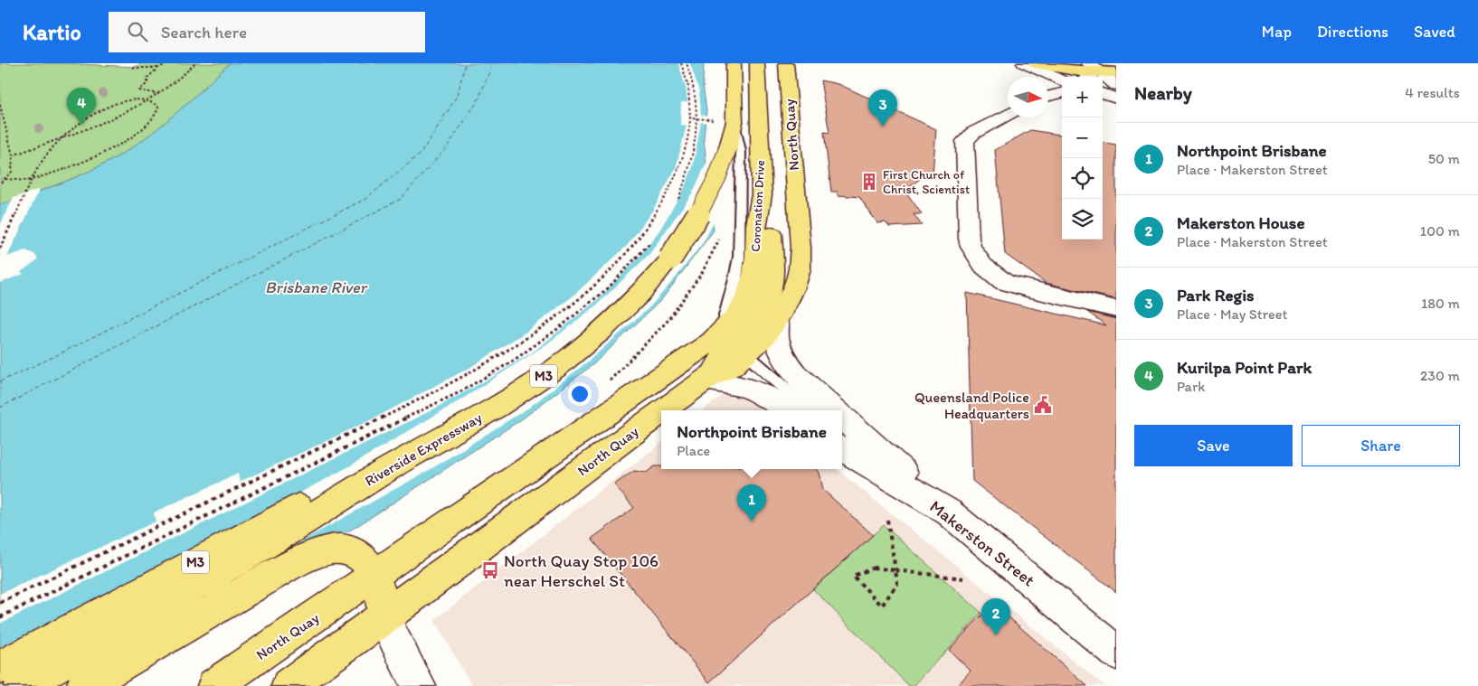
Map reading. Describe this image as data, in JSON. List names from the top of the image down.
{
  "streets": {
    "main road": [
      "North Quay",
      "Coronation Drive",
      "M3",
      "Riverside Expressway"
    ],
    "street": ["Makerston Street"]
  },
  "crossings": [
    ["North Quay", "Coronation Drive"],
    ["M3", "Riverside Expressway"]
  ],
  "water": ["Brisbane River"],
  "places": {
    "building": ["First Church of Christ, Scientist"],
    "public building": ["Queensland Police Headquarters"],
    "bus stop": ["North Quay Stop 106 near Herschel St"]
  },
  "north": "right",
  "page": {
    "header": "Kartio",
    "search": "Search here",
    "nav": ["Map", "Directions", "Saved"],
    "heading": ["Nearby", "4 results"],
    "map_buttons": ["+", "−"],
    "pins": [
      "4",
      "3",
      "1",
      "2"
    ],
    "list": [
      {
        "mark": "1",
        "name": "Northpoint Brisbane",
        "note": "Place · Makerston Street",
        "value": "50 m"
      },
      {
        "mark": "2",
        "name": "Makerston House",
        "note": "Place · Makerston Street",
        "value": "100 m"
      },
      {
        "mark": "3",
        "name": "Park Regis",
        "note": "Place · May Street",
        "value": "180 m"
      },
      {
        "mark": "4",
        "name": "Kurilpa Point Park",
        "note": "Park",
        "value": "230 m"
      }
    ],
    "popup": ["Northpoint Brisbane", "Place"],
    "buttons": ["Save", "Share"]
  }
}
